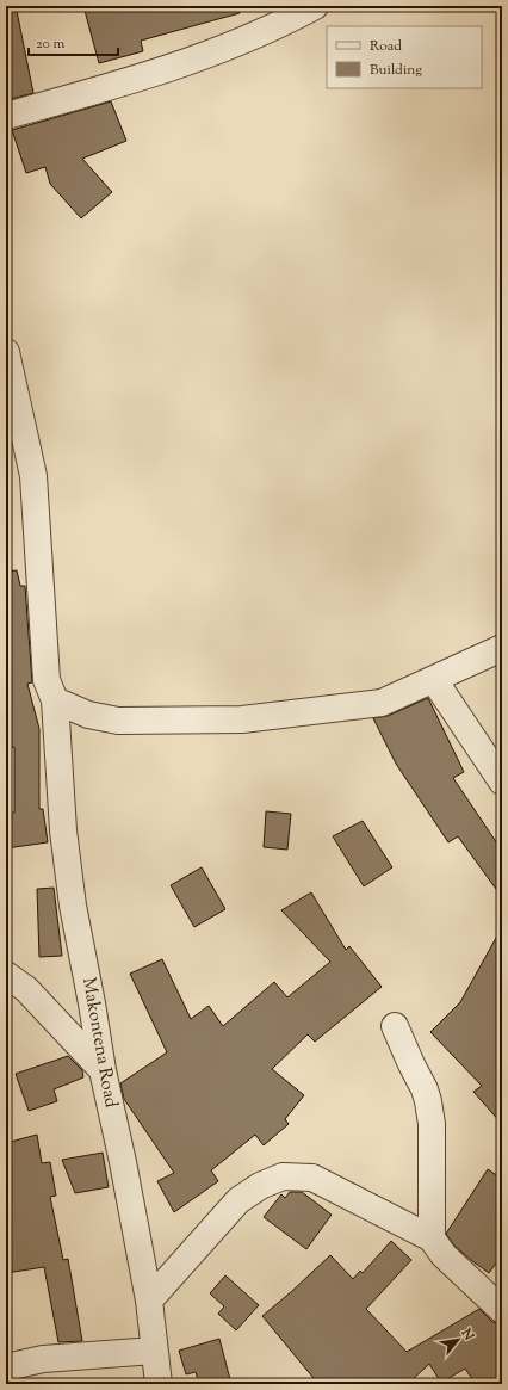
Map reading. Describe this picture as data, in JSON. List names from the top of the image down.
{
  "streets": {
    "street": ["Makontena Road"]
  },
  "legend": ["Road", "Building"],
  "scale_bar": "20 m",
  "north": "top right"
}
